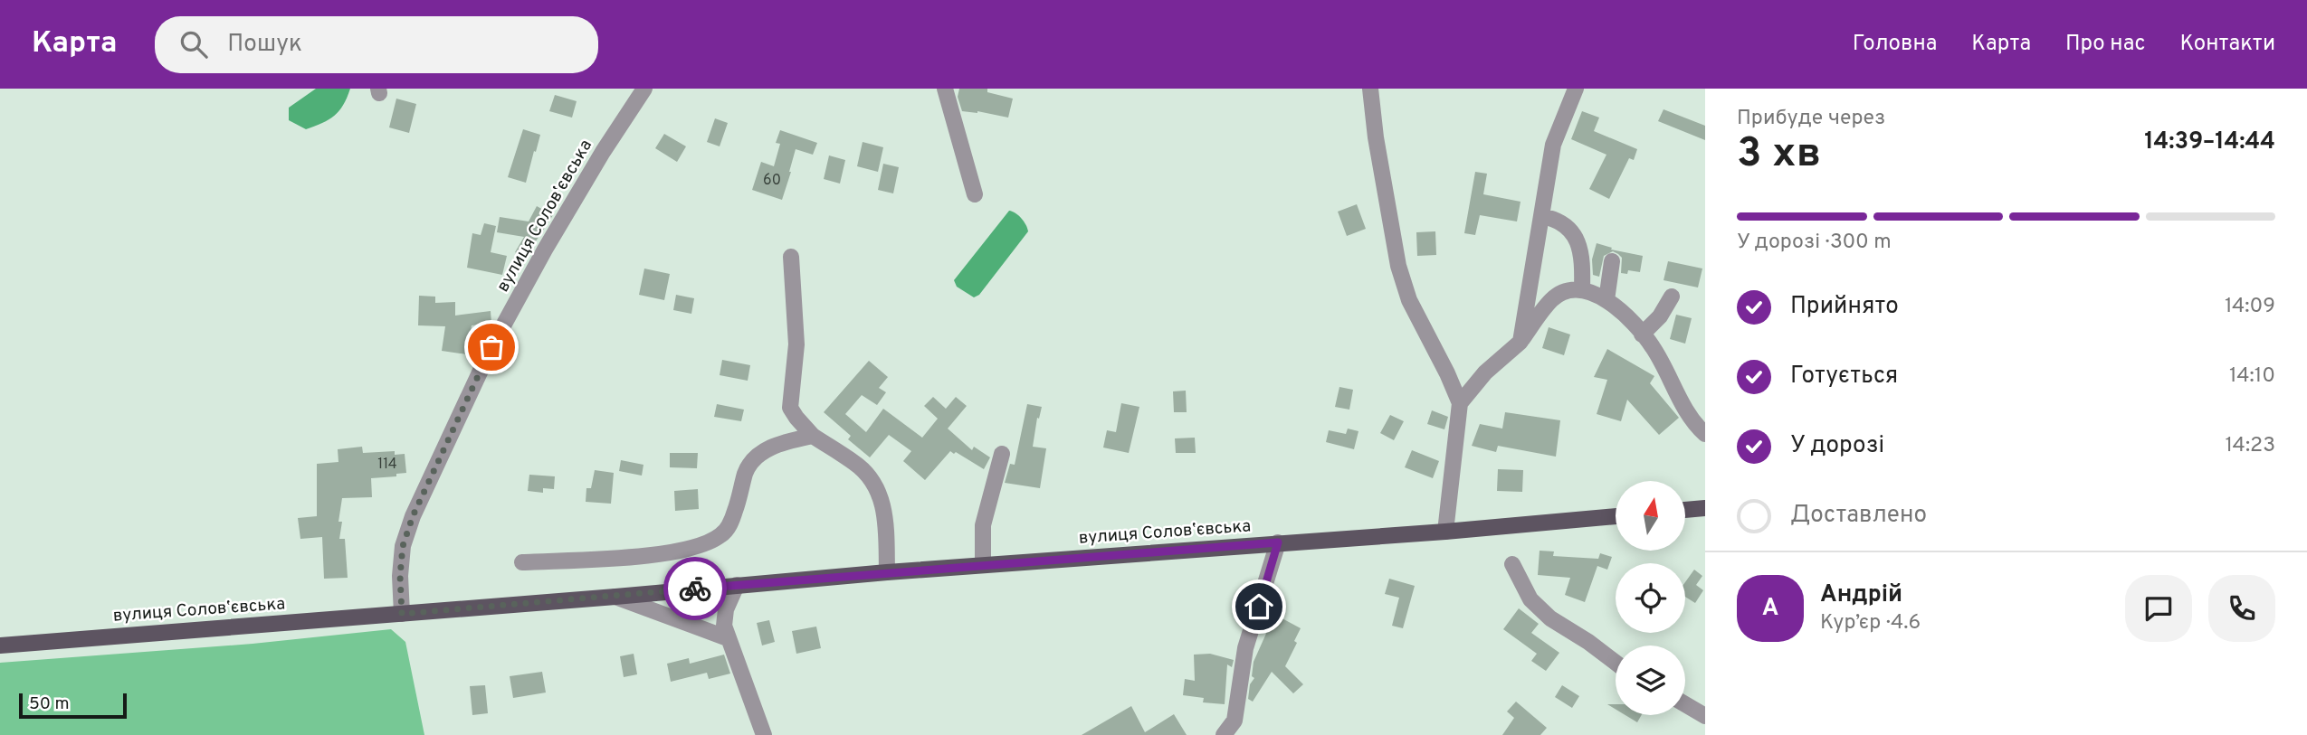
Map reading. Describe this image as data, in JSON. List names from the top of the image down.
{
  "streets": {
    "main road": ["вулиця Соловʼєвська"]
  },
  "house_numbers": ["60", "114"],
  "scale_bar": "50 m",
  "north": "top",
  "page": {
    "header": "Карта",
    "search": "Пошук",
    "nav": [
      "Головна",
      "Карта",
      "Про нас",
      "Контакти"
    ],
    "heading": ["3 хв", "Прибуде через", "14:39–14:44"],
    "panel": ["Андрій", "Кур’єр · 4.6"],
    "bar": "У дорозі · 300 m",
    "list": [
      ["Прийнято", "14:09"],
      ["Готується", "14:10"],
      ["У дорозі", "14:23"],
      "Доставлено"
    ],
    "round": "А",
    "scale": "50 m"
  }
}
